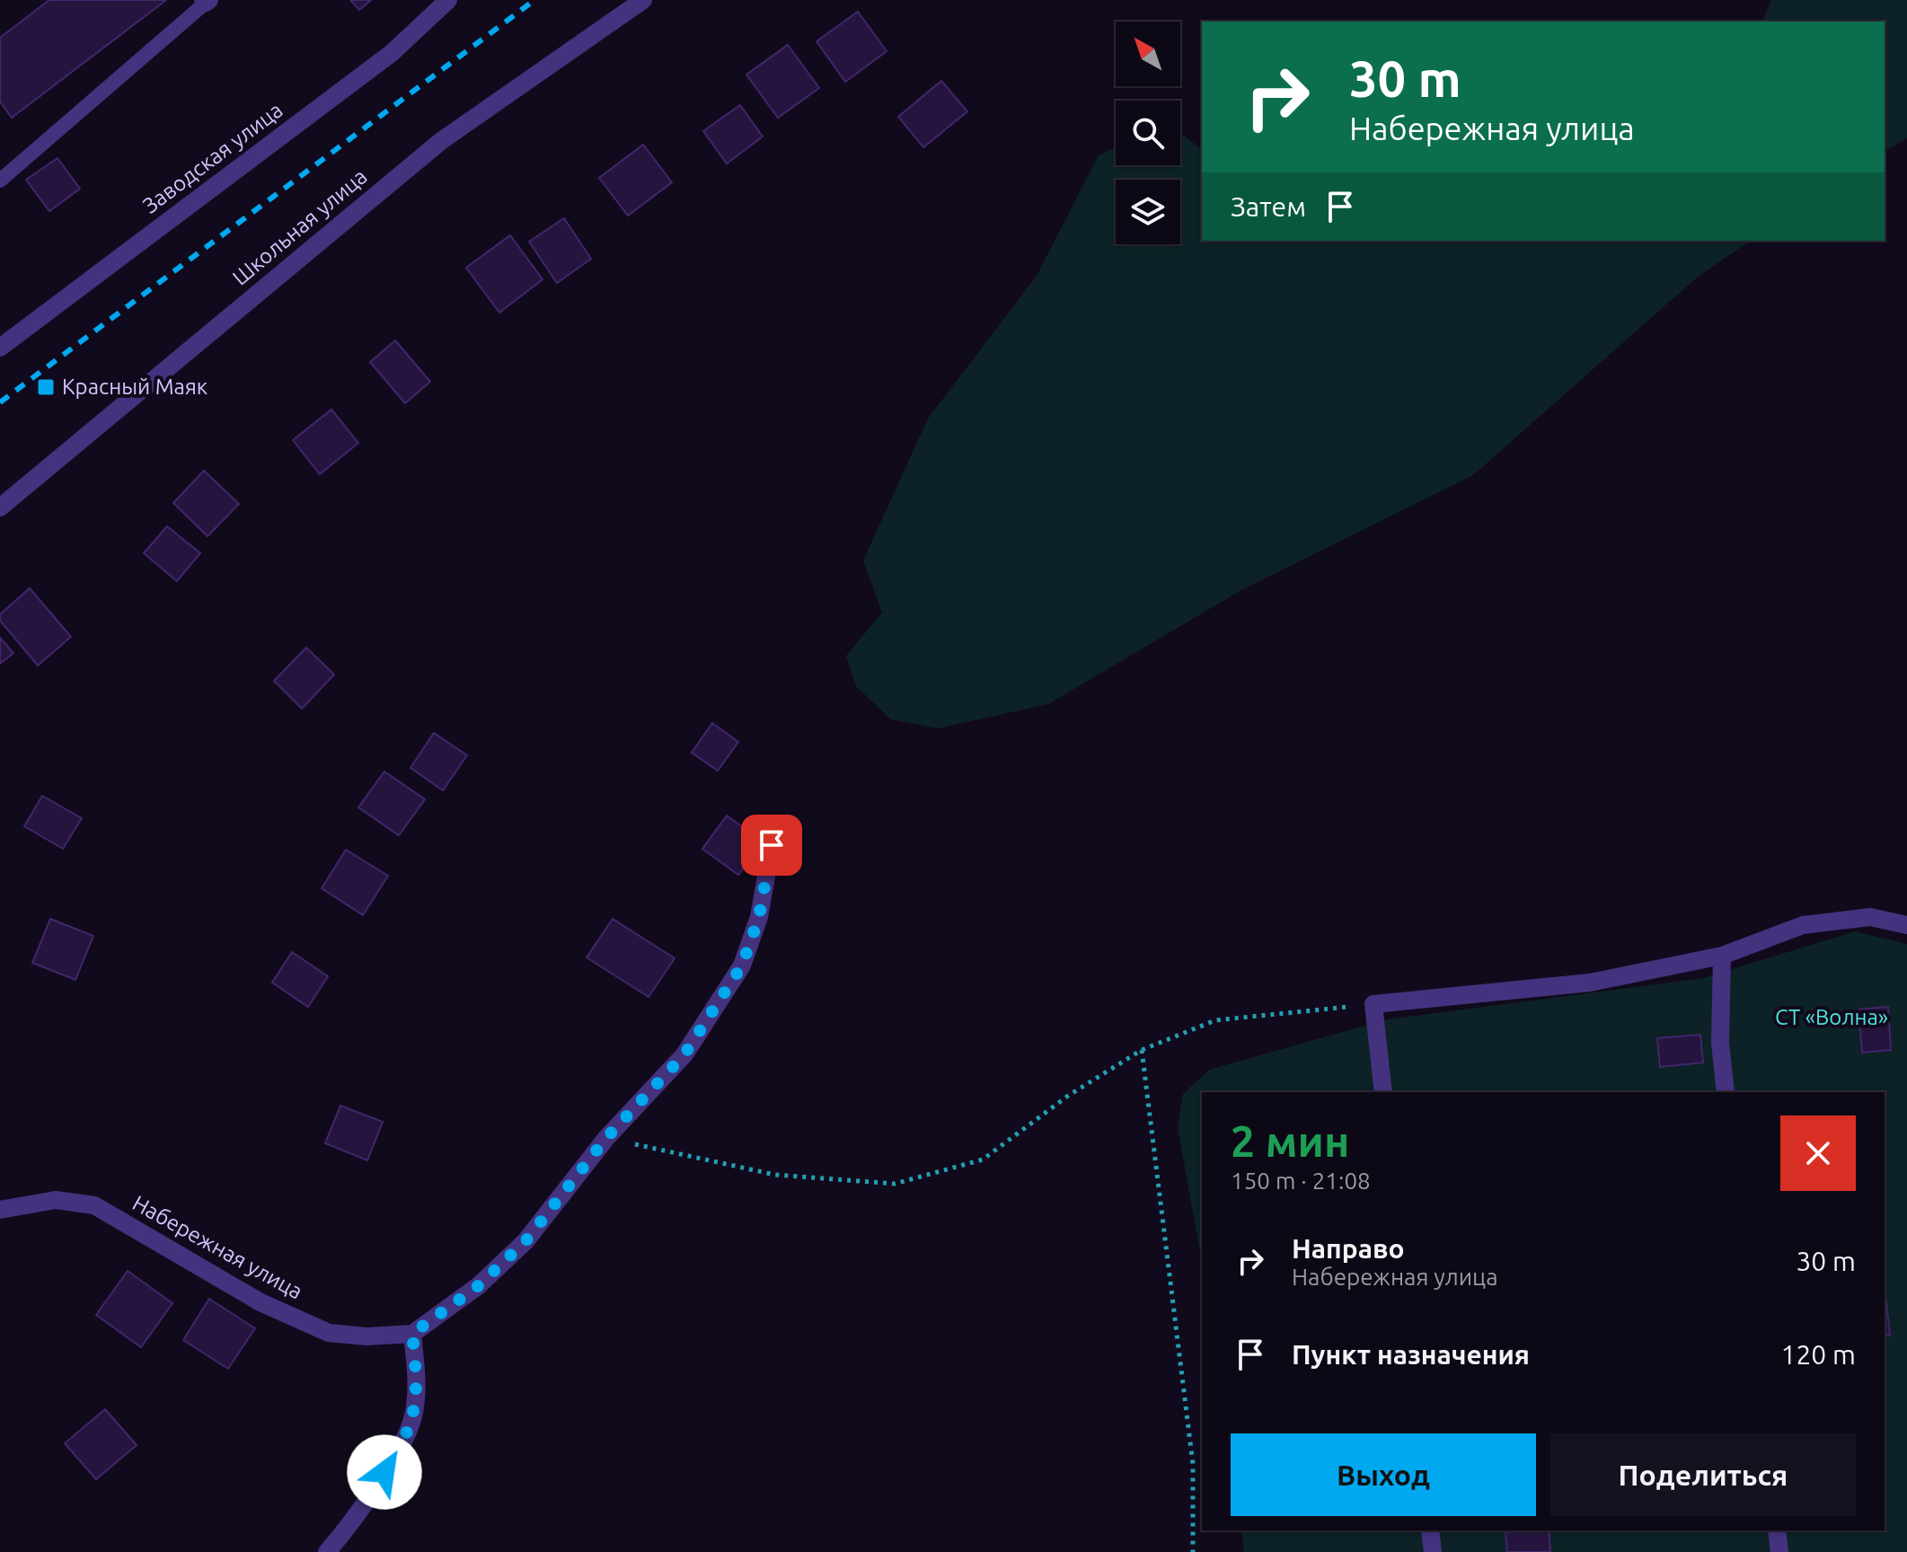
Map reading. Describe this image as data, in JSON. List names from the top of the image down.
{
  "streets": {
    "street": ["Заводская улица", "Школьная улица", "Набережная улица"]
  },
  "parks": ["СТ «Волна»"],
  "places": {
    "transit": ["Красный Маяк"]
  },
  "north": "top left",
  "page": {
    "turn": ["30 m", "Набережная улица"],
    "then": "Затем",
    "heading": ["2 мин", "150 m · 21:08"],
    "list": [
      {
        "name": "Направо",
        "note": "Набережная улица",
        "value": "30 m"
      },
      {
        "name": "Пункт назначения",
        "value": "120 m"
      }
    ],
    "buttons": ["Выход", "Поделиться"]
  }
}
